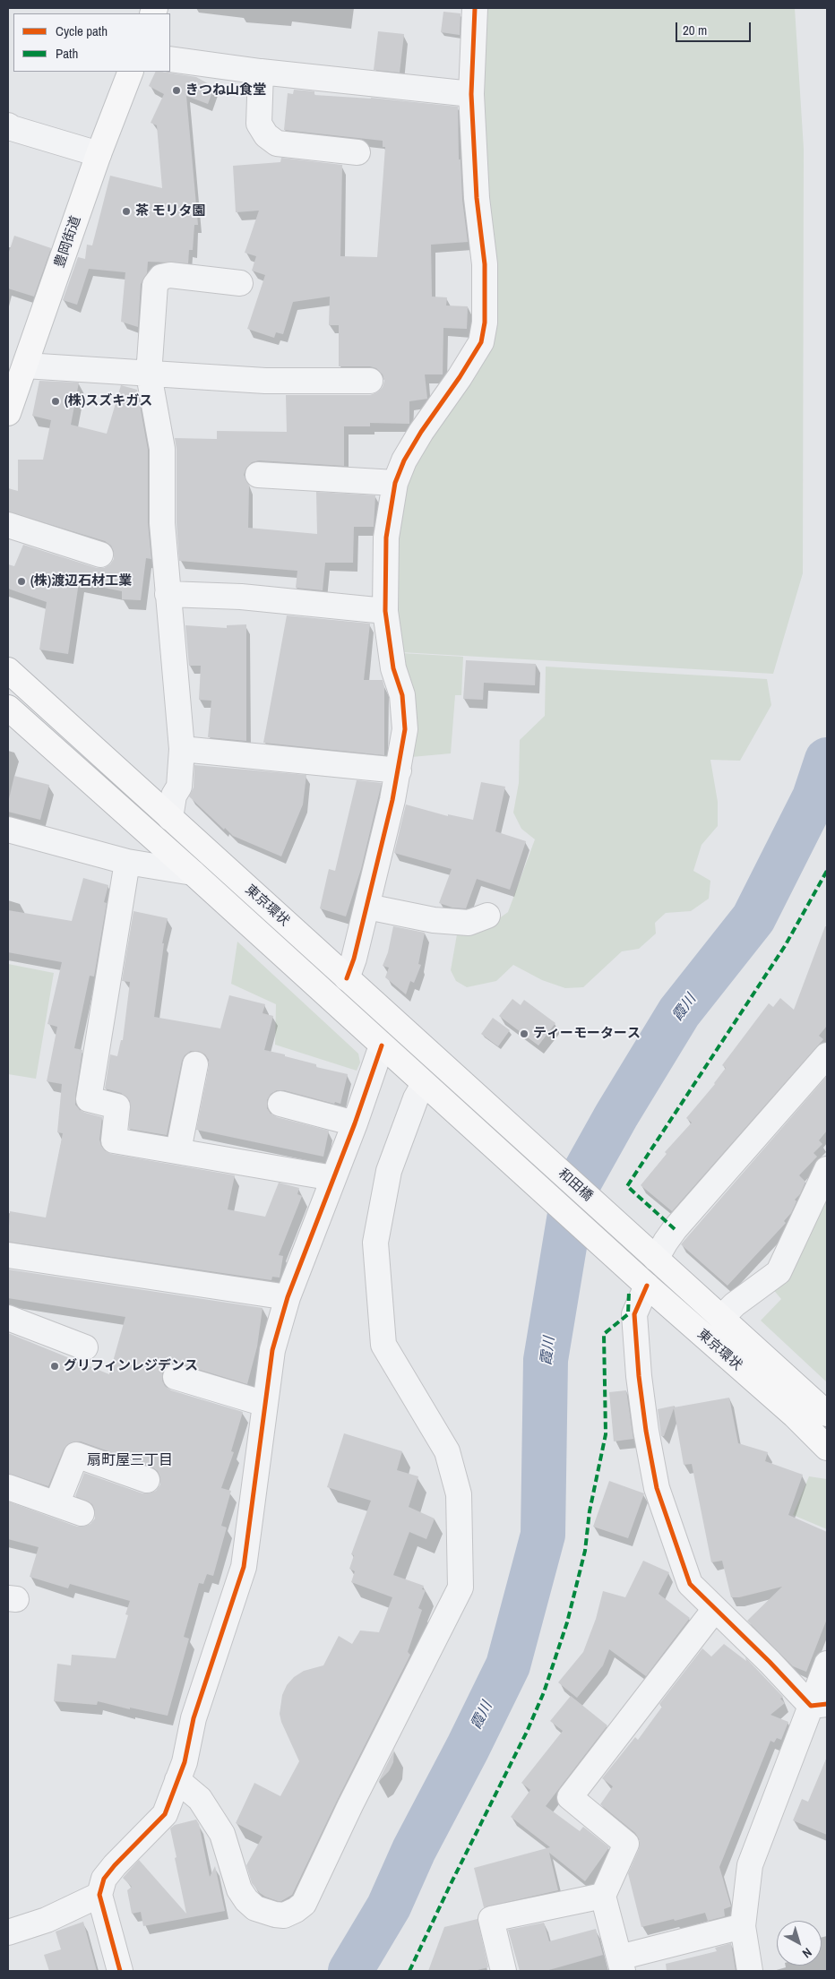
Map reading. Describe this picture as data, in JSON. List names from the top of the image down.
{
  "streets": {
    "main road": ["豊岡街道", "東京環状", "和田橋"]
  },
  "crossings": [
    ["東京環状", "和田橋"]
  ],
  "districts": ["扇町屋三丁目"],
  "water": ["霞川"],
  "places": [
    "きつね山食堂",
    "茶 モリタ園",
    "(株)スズキガス",
    "(株)渡辺石材工業",
    "ティーモータース",
    "グリフィンレジデンス"
  ],
  "legend": ["Cycle path", "Path"],
  "scale_bar": "20 m",
  "north": "bottom right"
}
